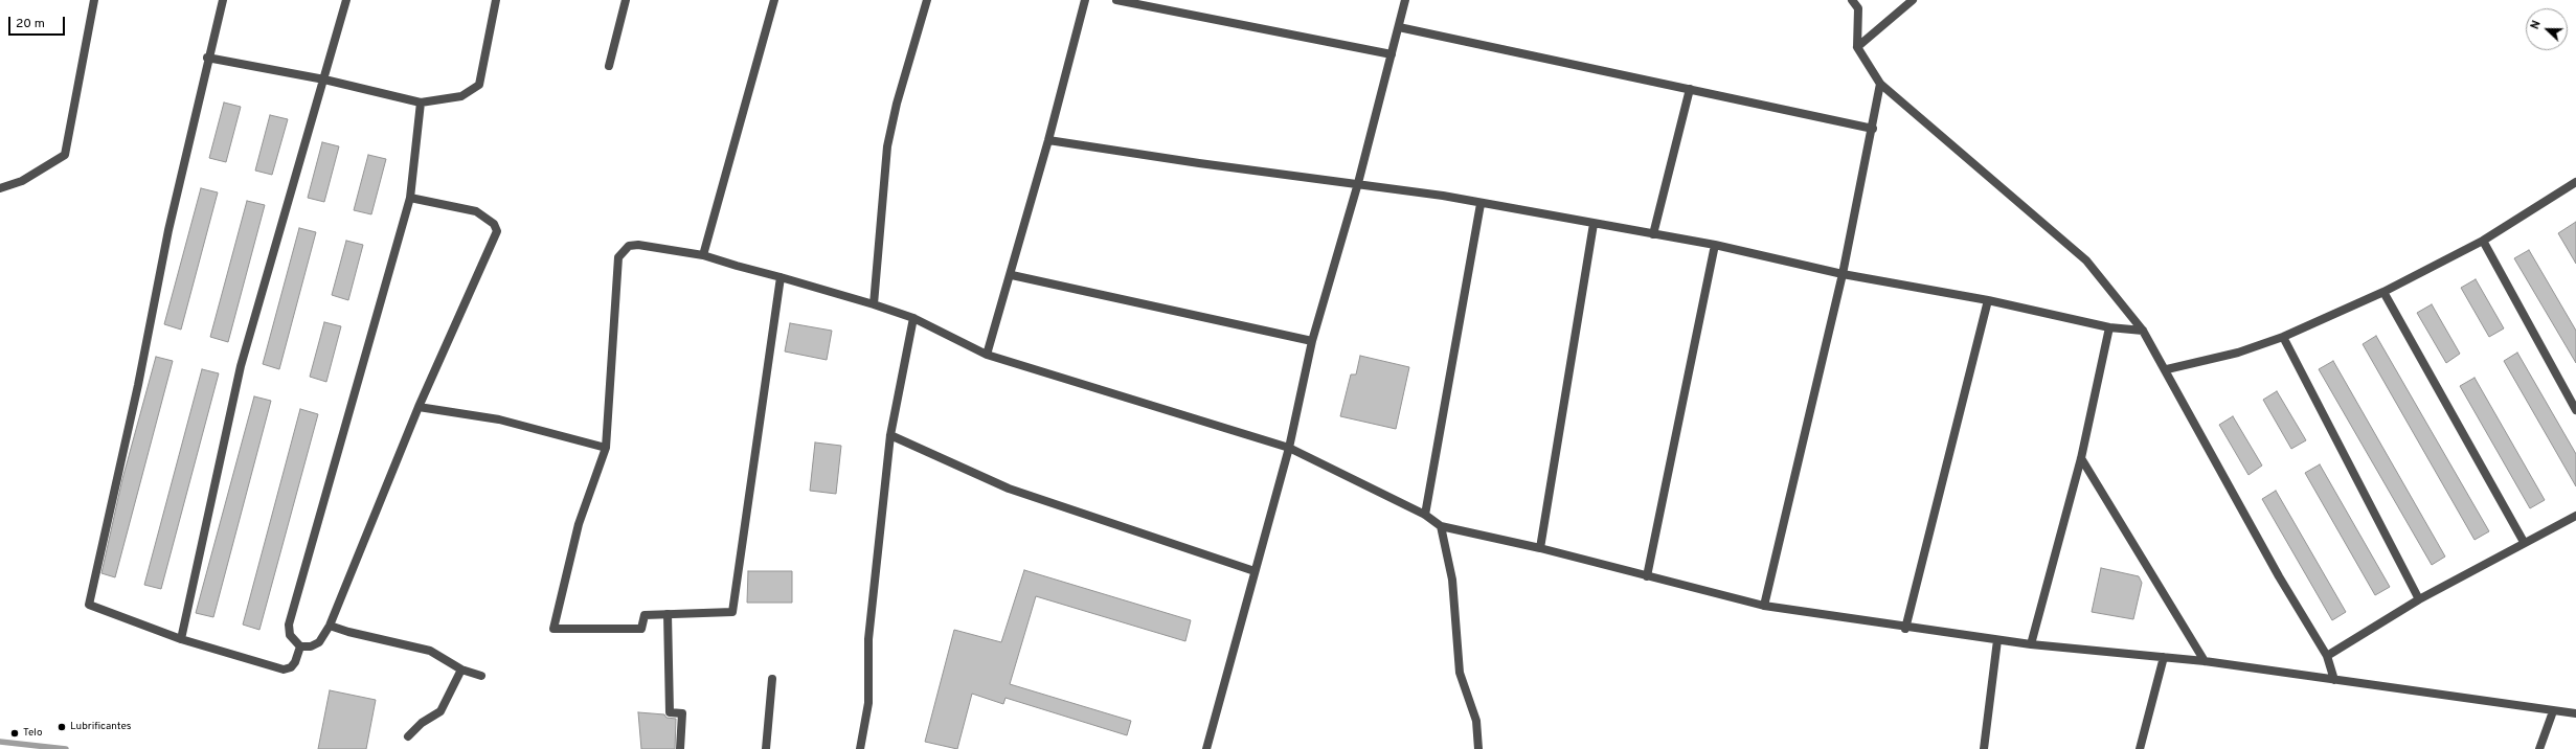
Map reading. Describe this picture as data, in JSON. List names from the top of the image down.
{
  "places": ["Lubrificantes", "Telo"],
  "scale_bar": "20 m",
  "north": "left"
}
